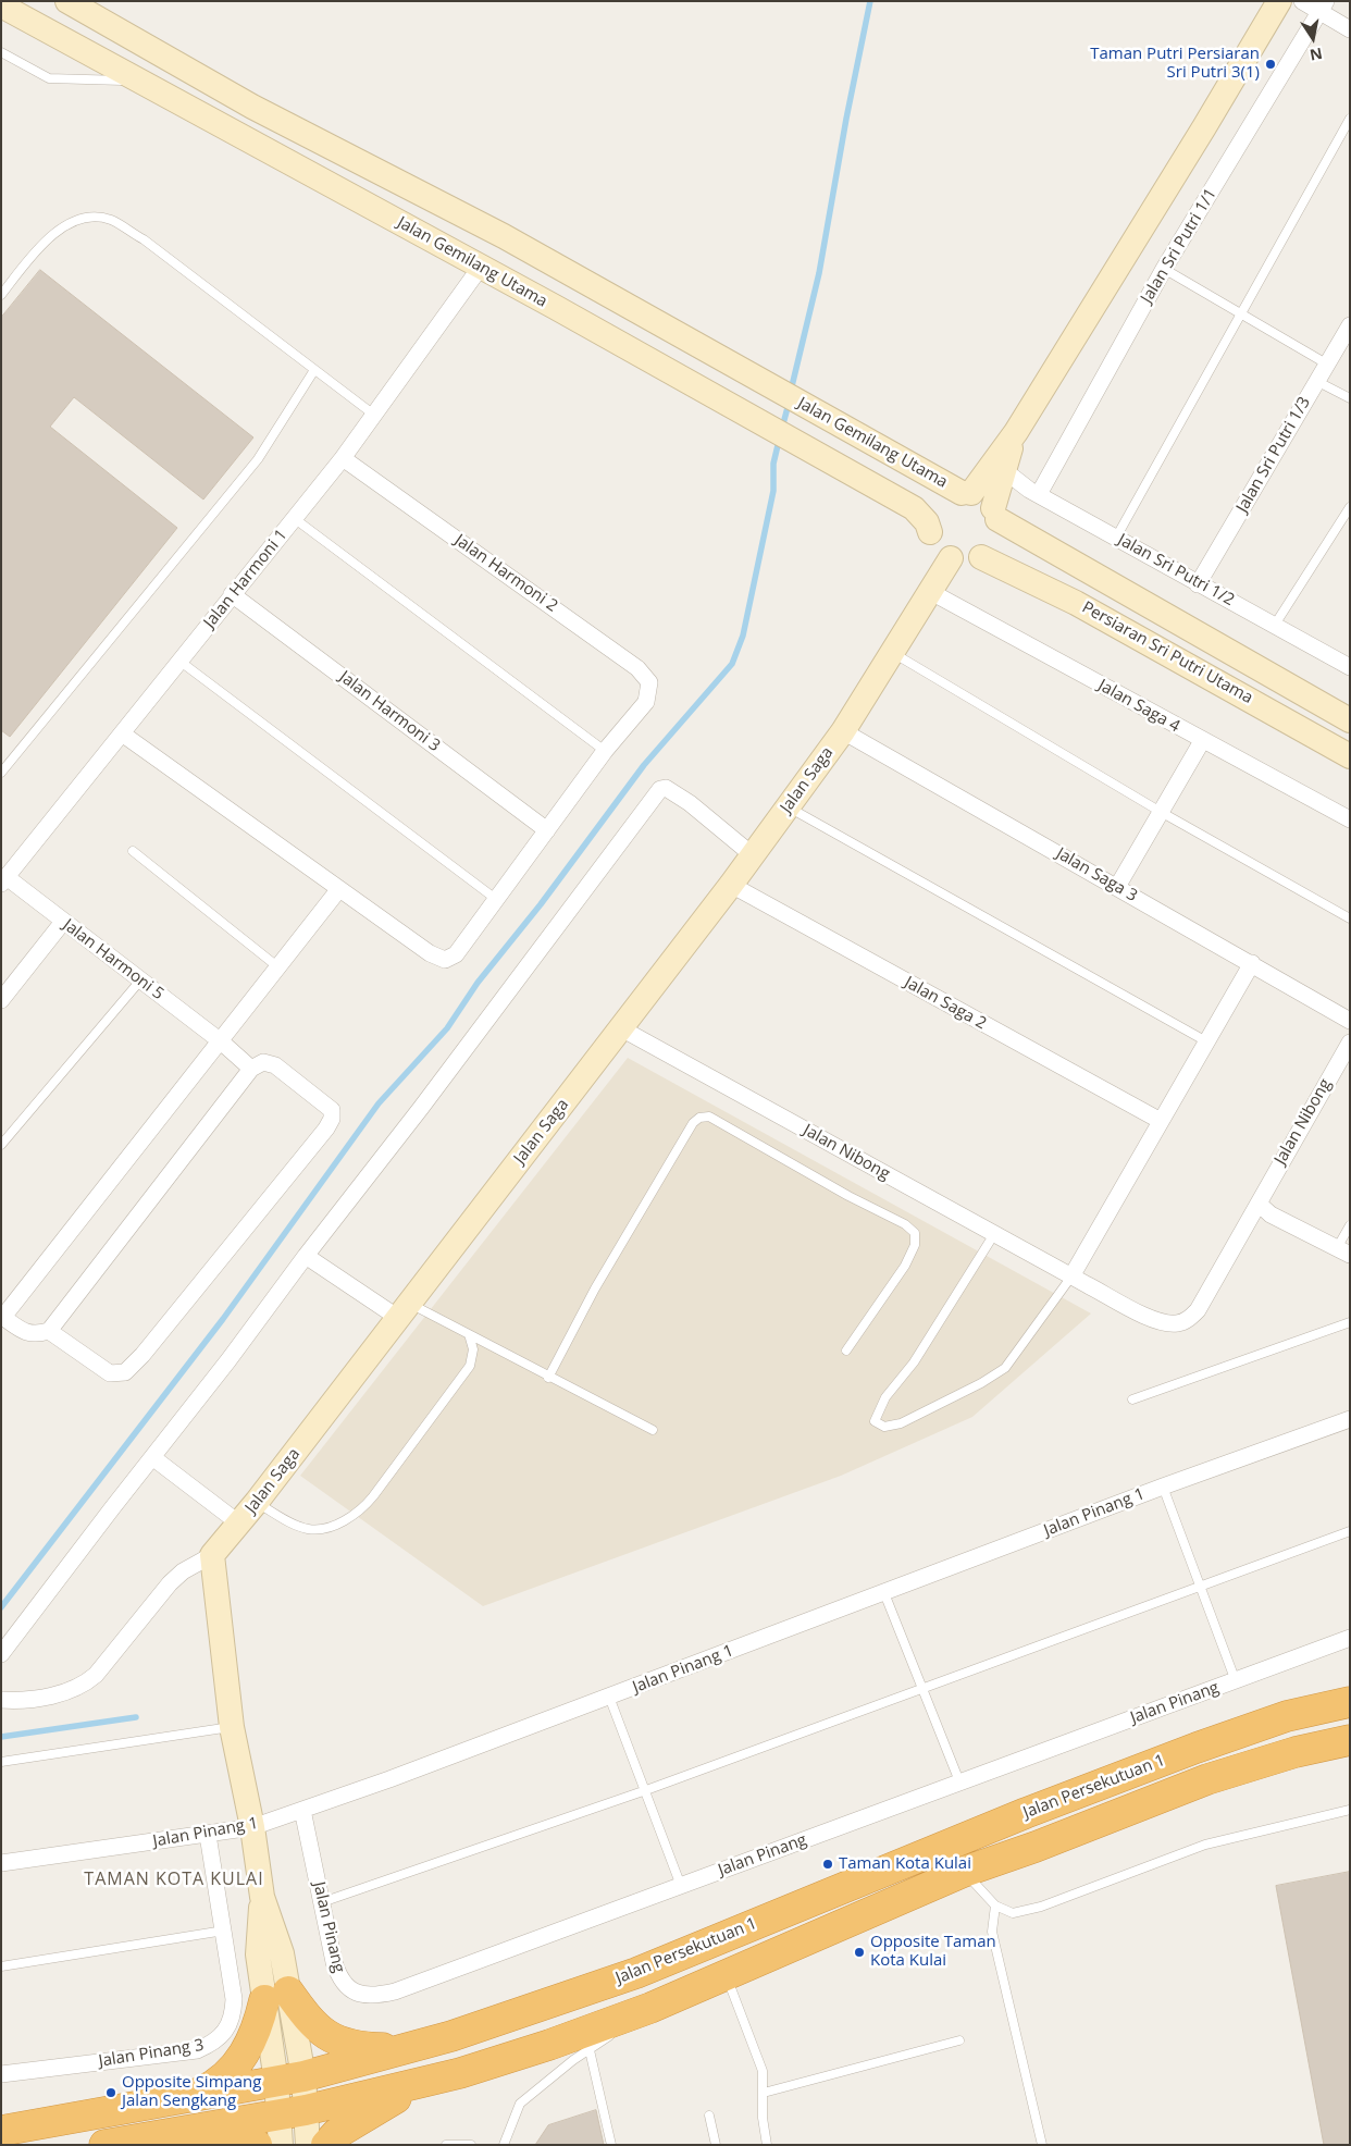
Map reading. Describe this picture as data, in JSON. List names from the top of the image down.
{
  "streets": {
    "highway": ["Jalan Persekutuan 1"],
    "main road": ["Jalan Gemilang Utama", "Persiaran Sri Putri Utama", "Jalan Saga"],
    "street": [
      "Jalan Sri Putri 1/1",
      "Jalan Sri Putri 1/3",
      "Jalan Sri Putri 1/2",
      "Jalan Harmoni 2",
      "Jalan Harmoni 1",
      "Jalan Saga 4",
      "Jalan Harmoni 3",
      "Jalan Saga 3",
      "Jalan Harmoni 5",
      "Jalan Saga 2",
      "Jalan Nibong",
      "Jalan Pinang 1",
      "Jalan Pinang",
      "Jalan Pinang 3"
    ]
  },
  "crossings": [
    ["Jalan Sri Putri 1/1", "Jalan Sri Putri 1/2"],
    ["Jalan Gemilang Utama", "Jalan Harmoni 1"],
    ["Jalan Gemilang Utama", "Persiaran Sri Putri Utama"],
    ["Jalan Gemilang Utama", "Jalan Saga"],
    ["Jalan Sri Putri 1/3", "Jalan Sri Putri 1/2"],
    ["Jalan Harmoni 2", "Jalan Harmoni 1"],
    ["Jalan Harmoni 1", "Jalan Harmoni 3"],
    ["Jalan Harmoni 1", "Jalan Harmoni 5"],
    ["Persiaran Sri Putri Utama", "Jalan Saga"],
    ["Jalan Saga 4", "Jalan Saga"],
    ["Jalan Saga", "Jalan Saga 3"],
    ["Jalan Saga", "Jalan Saga 2"],
    ["Jalan Saga", "Jalan Nibong"],
    ["Jalan Pinang 1", "Jalan Pinang"],
    ["Jalan Pinang 1", "Jalan Pinang 3"]
  ],
  "districts": ["TAMAN KOTA KULAI"],
  "places": [
    "Taman Putri Persiaran Sri Putri 3(1)",
    "Taman Kota Kulai",
    "Opposite Taman Kota Kulai",
    "Opposite Simpang Jalan Sengkang"
  ],
  "north": "bottom"
}
